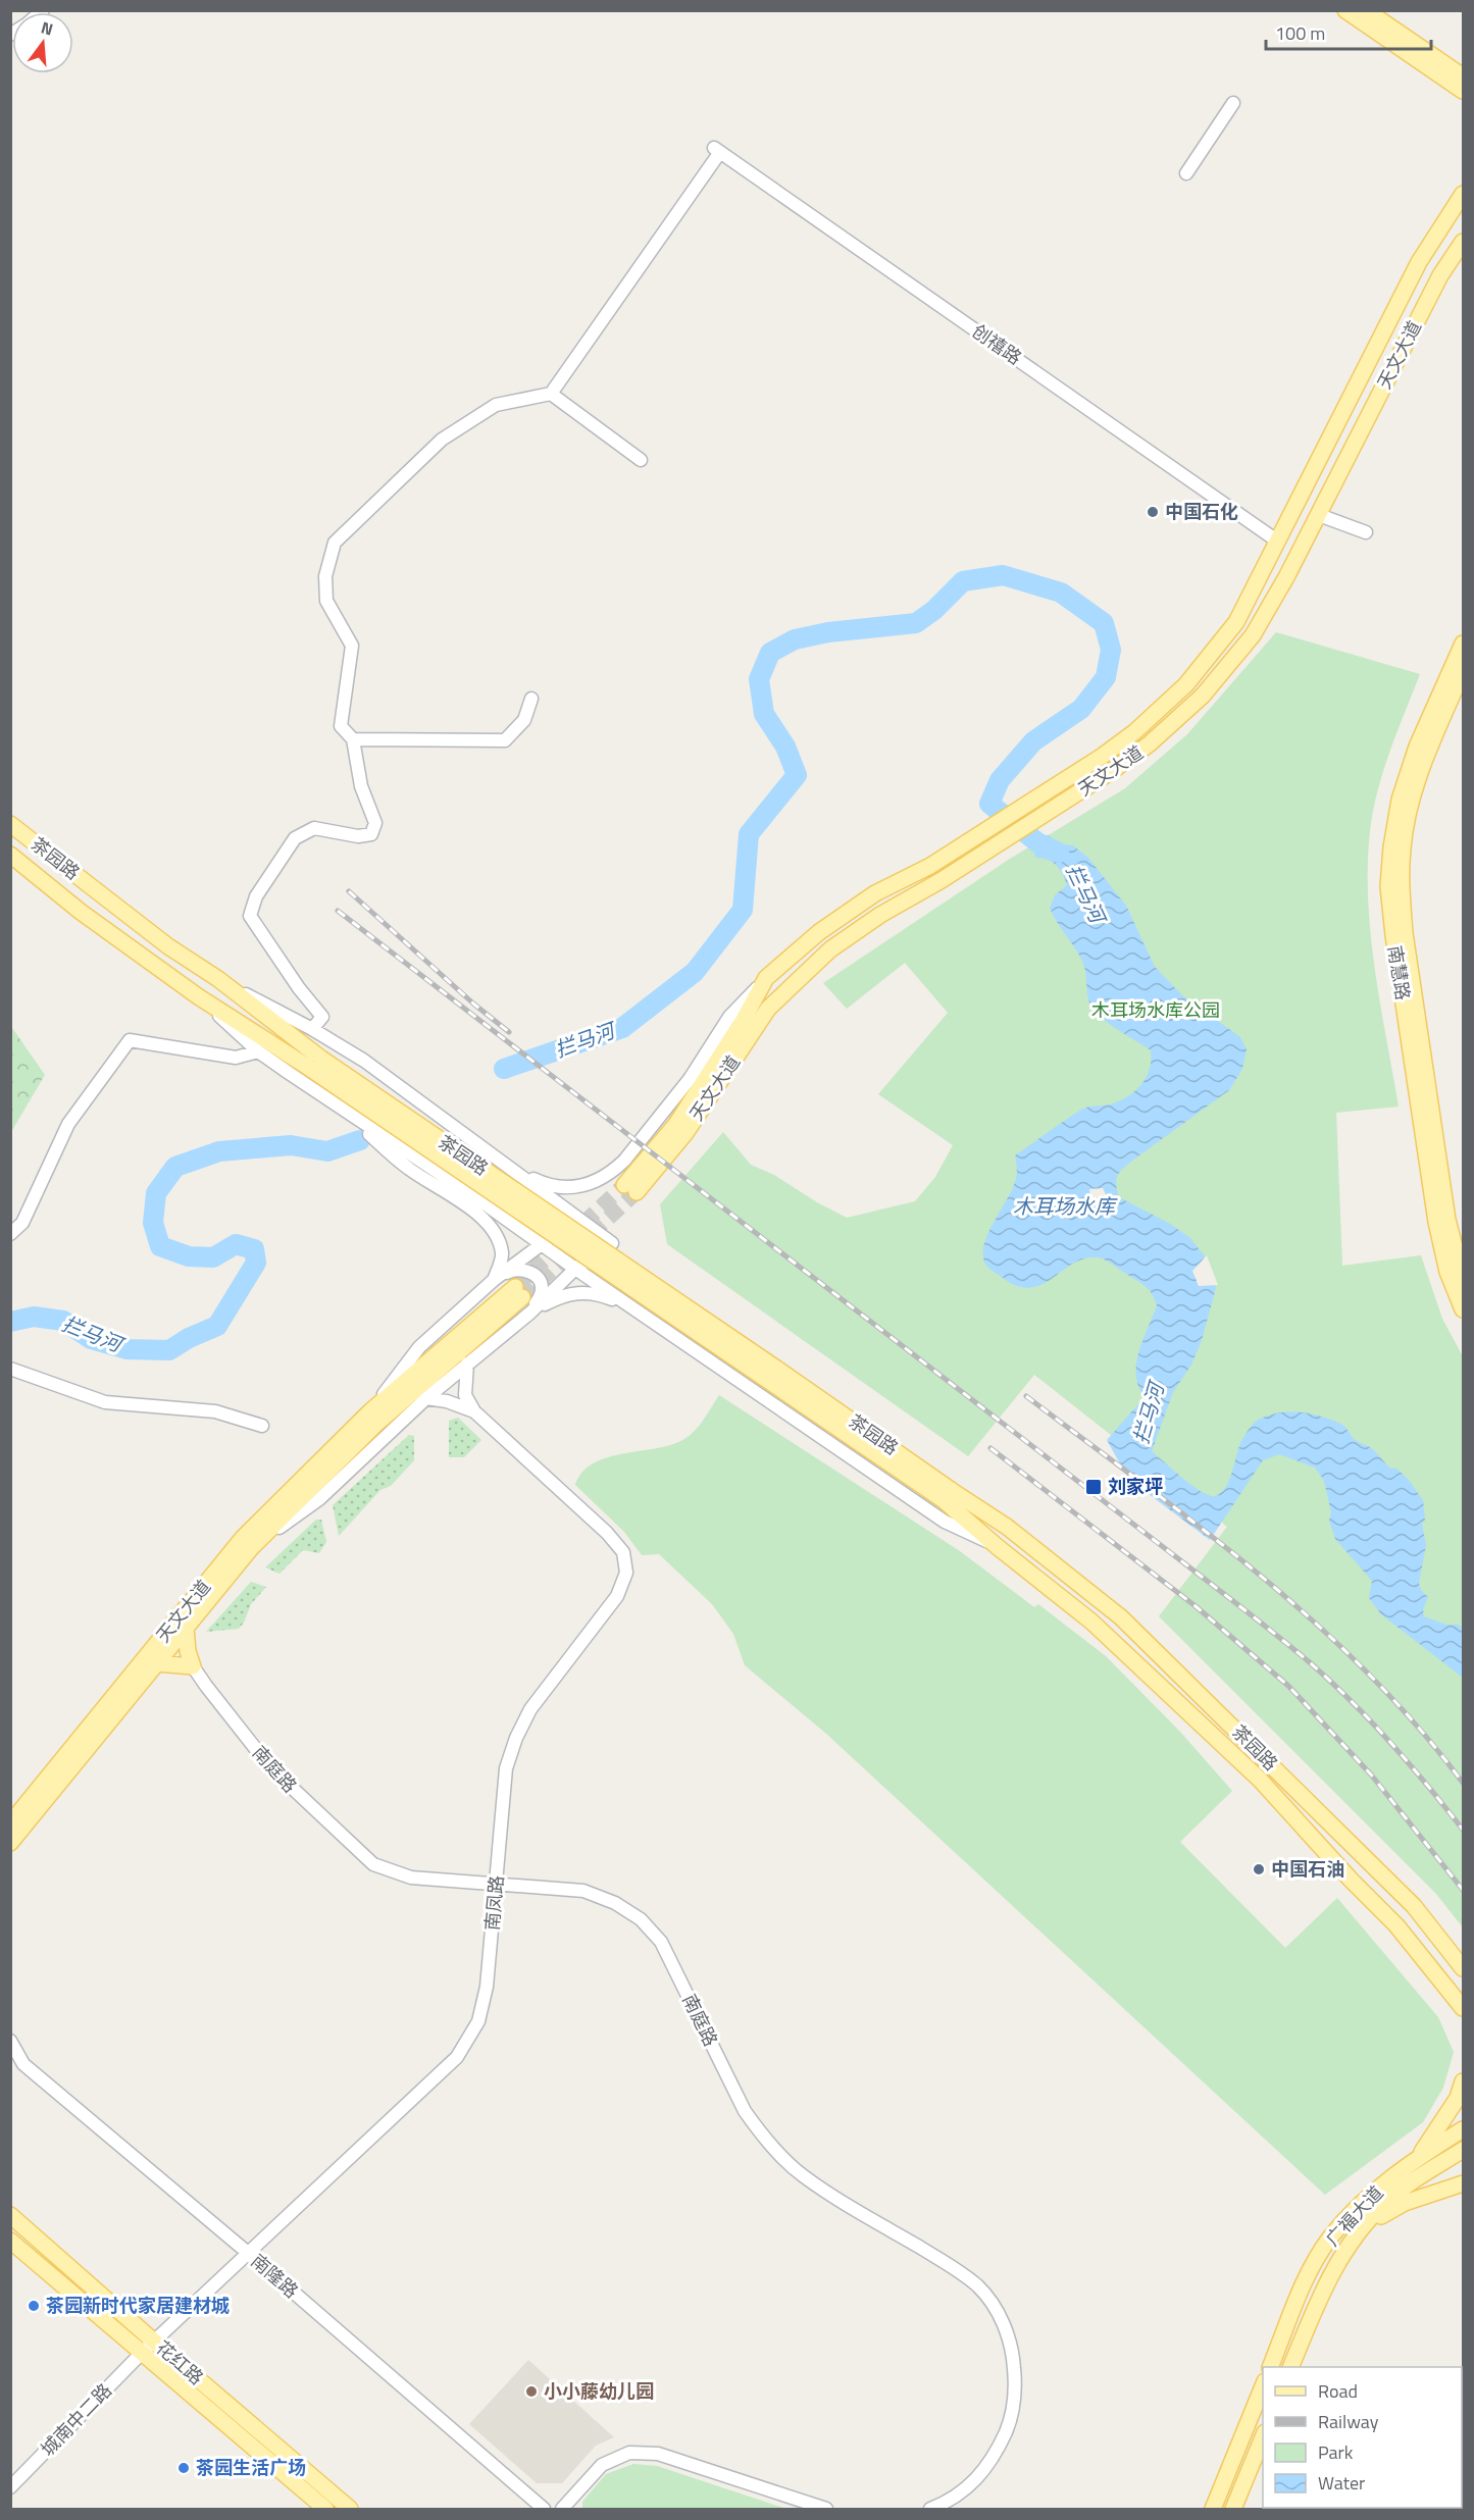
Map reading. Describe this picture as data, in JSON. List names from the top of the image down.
{
  "streets": {
    "main road": [
      "天文大道",
      "茶园路",
      "南慧路",
      "广福大道",
      "花红路"
    ],
    "street": [
      "创禧路",
      "南庭路",
      "南凤路",
      "南隆路",
      "城南中二路"
    ]
  },
  "crossings": [
    ["创禧路", "天文大道"],
    ["天文大道", "茶园路"],
    ["南庭路", "南凤路"],
    ["南凤路", "南隆路"],
    ["南凤路", "花红路"],
    ["南凤路", "城南中二路"],
    ["花红路", "城南中二路"]
  ],
  "water": ["拦马河", "木耳场水库"],
  "parks": ["木耳场水库公园"],
  "places": {
    "other": [
      "中国石化",
      "中国石油",
      "茶园新时代家居建材城",
      "小小藤幼儿园",
      "茶园生活广场"
    ],
    "transit": ["刘家坪"]
  },
  "legend": [
    "Road",
    "Railway",
    "Park",
    "Water"
  ],
  "scale_bar": "100 m",
  "north": "top"
}
